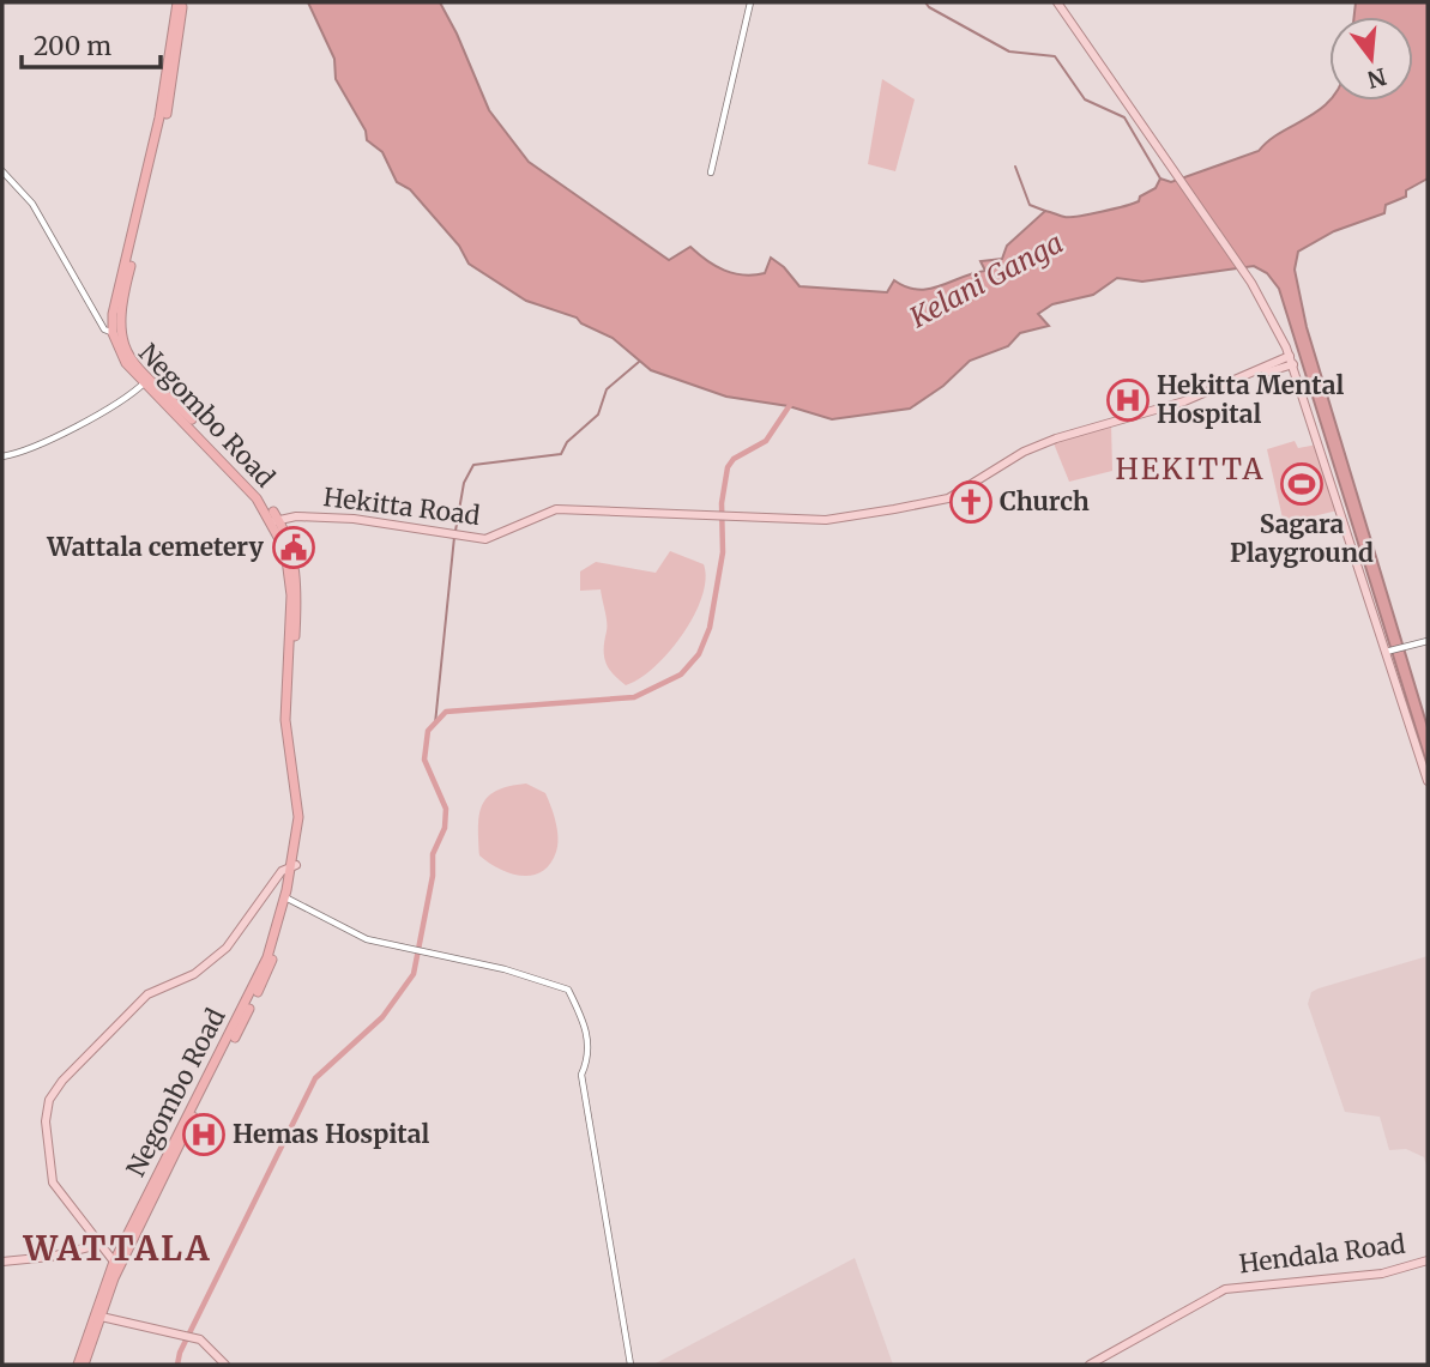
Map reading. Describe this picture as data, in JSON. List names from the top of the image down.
{
  "streets": {
    "highway": ["Negombo Road"],
    "main road": ["Hekitta Road", "Hendala Road"]
  },
  "crossings": [
    ["Negombo Road", "Hekitta Road"]
  ],
  "districts": ["HEKITTA", "WATTALA"],
  "water": ["Kelani Ganga"],
  "places": {
    "hospital": ["Hekitta Mental Hospital", "Hemas Hospital"],
    "sports": ["Sagara Playground"],
    "church": ["Church"],
    "public building": ["Wattala cemetery"]
  },
  "scale_bar": "200 m",
  "north": "bottom"
}
